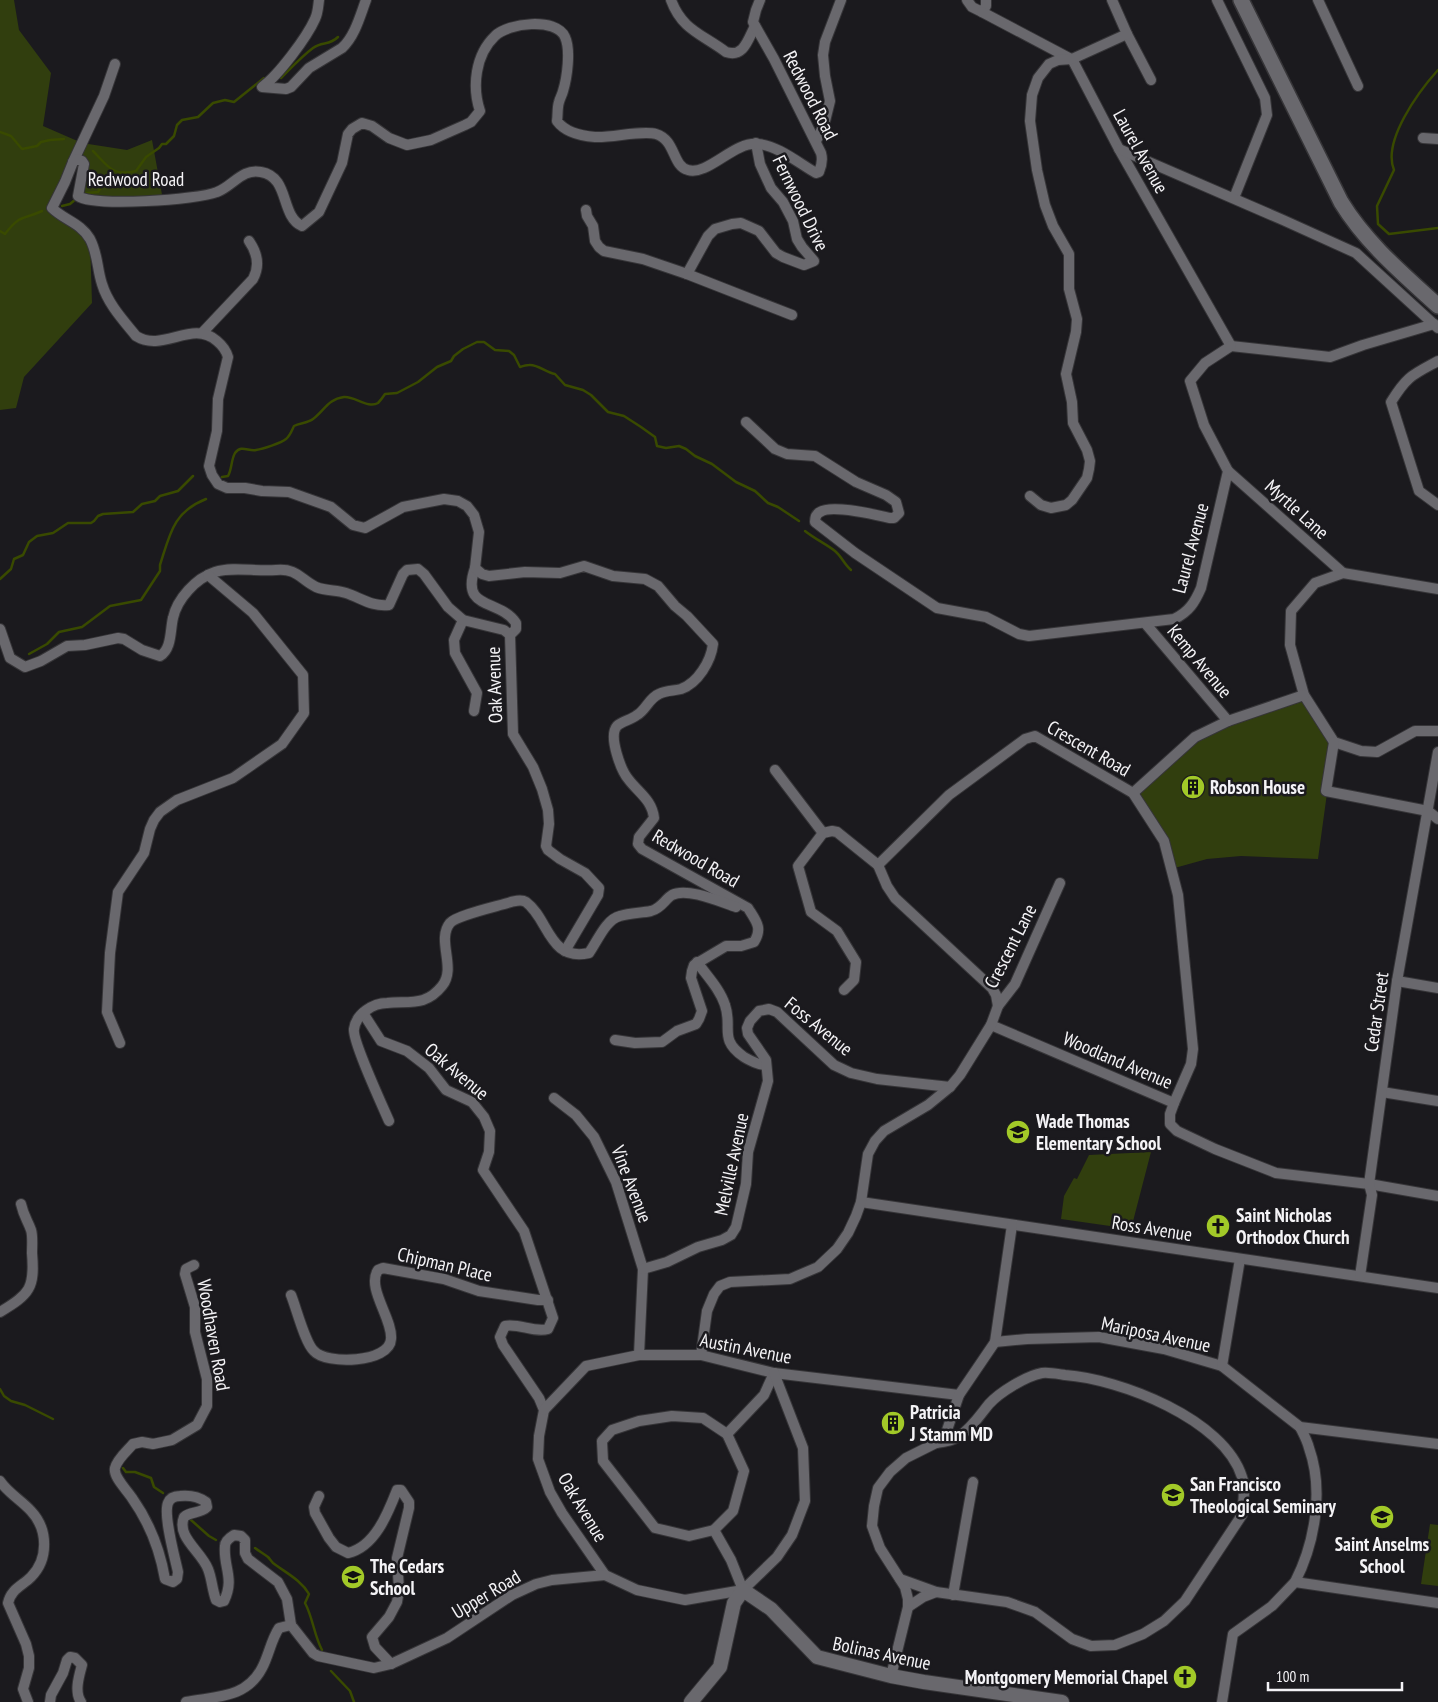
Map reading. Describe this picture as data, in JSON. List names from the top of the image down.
{
  "streets": {
    "street": [
      "Redwood Road",
      "Laurel Avenue",
      "Fernwood Drive",
      "Myrtle Lane",
      "Kemp Avenue",
      "Oak Avenue",
      "Crescent Road",
      "Crescent Lane",
      "Cedar Street",
      "Foss Avenue",
      "Woodland Avenue",
      "Melville Avenue",
      "Vine Avenue",
      "Ross Avenue",
      "Chipman Place",
      "Mariposa Avenue",
      "Woodhaven Road",
      "Austin Avenue",
      "Upper Road",
      "Bolinas Avenue"
    ]
  },
  "crossings": [
    ["Redwood Road", "Fernwood Drive"],
    ["Laurel Avenue", "Myrtle Lane"],
    ["Laurel Avenue", "Kemp Avenue"],
    ["Oak Avenue", "Chipman Place"],
    ["Oak Avenue", "Austin Avenue"],
    ["Oak Avenue", "Upper Road"],
    ["Crescent Road", "Woodland Avenue"],
    ["Crescent Lane", "Foss Avenue"],
    ["Crescent Lane", "Woodland Avenue"],
    ["Crescent Lane", "Ross Avenue"],
    ["Crescent Lane", "Austin Avenue"],
    ["Cedar Street", "Woodland Avenue"],
    ["Cedar Street", "Ross Avenue"],
    ["Foss Avenue", "Melville Avenue"],
    ["Melville Avenue", "Vine Avenue"],
    ["Woodhaven Road", "Upper Road"]
  ],
  "places": {
    "building": ["Robson House", "Patricia J Stamm MD"],
    "school or university": [
      "Wade Thomas Elementary School",
      "San Francisco Theological Seminary",
      "Saint Anselms School",
      "The Cedars School"
    ],
    "church": ["Saint Nicholas Orthodox Church", "Montgomery Memorial Chapel"]
  },
  "scale_bar": "100 m"
}
